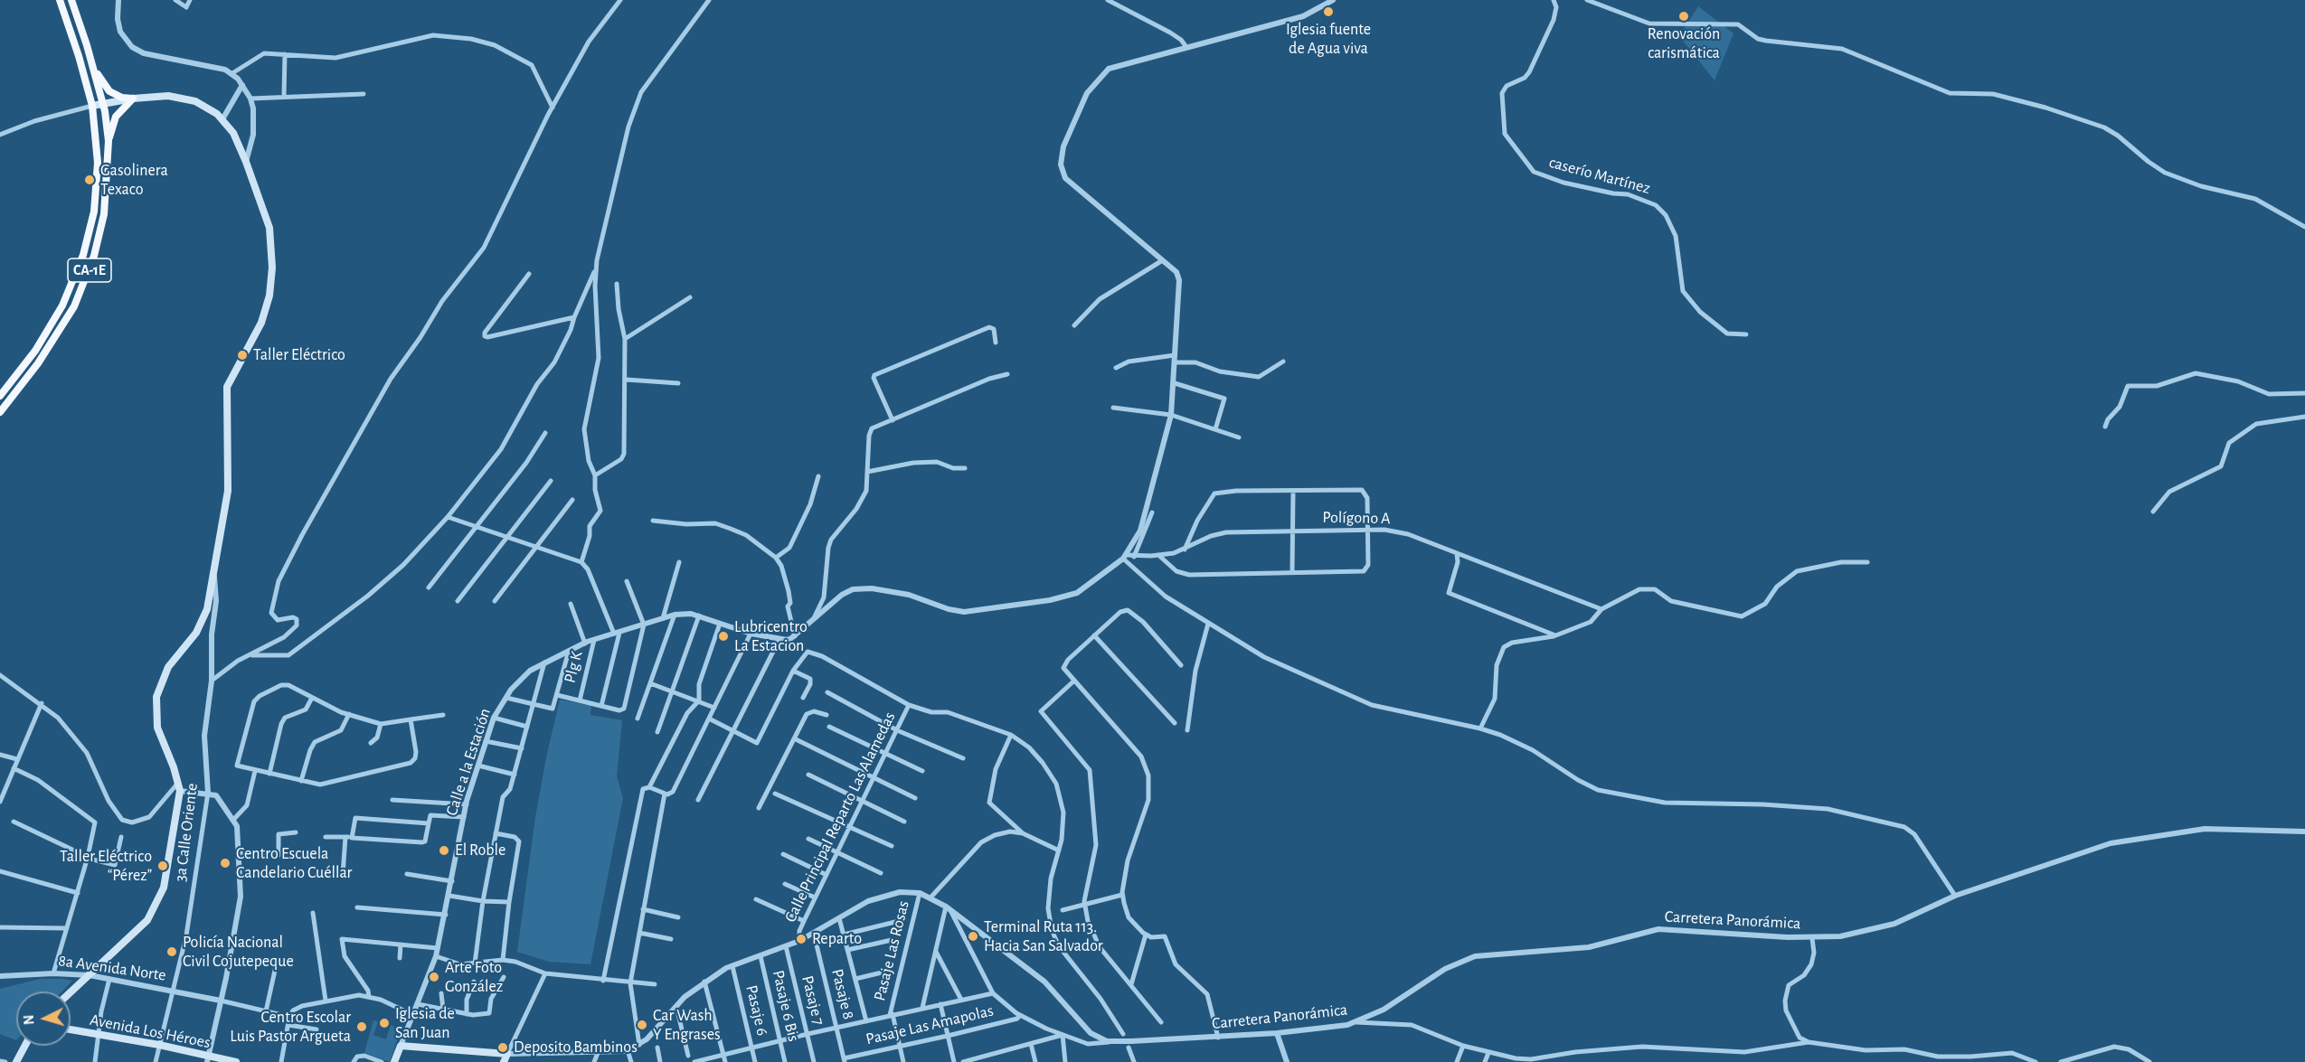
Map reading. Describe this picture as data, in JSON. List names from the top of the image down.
{
  "streets": {
    "highway": ["CA-1E"],
    "main road": ["Avenida Los Héroes"],
    "street": [
      "caserío Martínez",
      "Polígono A",
      "Plg K",
      "Calle a la Estación",
      "Calle Principal Reparto Las Alamedas",
      "3a Calle Oriente",
      "Carretera Panorámica",
      "Pasaje Las Rosas",
      "8a Avenida Norte",
      "Pasaje 8",
      "Pasaje 7",
      "Pasaje 6 Bis",
      "Pasaje 6",
      "Pasaje Las Amapolas"
    ]
  },
  "crossings": [
    ["Plg K", "Calle a la Estación"],
    ["Calle Principal Reparto Las Alamedas", "Carretera Panorámica"],
    ["3a Calle Oriente", "8a Avenida Norte"],
    ["3a Calle Oriente", "Avenida Los Héroes"],
    ["Carretera Panorámica", "Pasaje Las Rosas"],
    ["Carretera Panorámica", "Pasaje 8"],
    ["Carretera Panorámica", "Pasaje 7"],
    ["Carretera Panorámica", "Pasaje 6 Bis"],
    ["Carretera Panorámica", "Pasaje 6"],
    ["Pasaje 8", "Pasaje Las Amapolas"]
  ],
  "places": [
    "Iglesia fuente de Agua viva",
    "Renovación carismática",
    "Gasolinera Texaco",
    "Taller Eléctrico",
    "Lubricentro La Estacion",
    "El Roble",
    "Centro Escuela Candelario Cuéllar",
    "Taller Eléctrico “Pérez”",
    "Terminal Ruta 113. Hacia San Salvador",
    "Reparto",
    "Policía Nacional Civil Cojutepeque",
    "Arte Foto González",
    "Iglesia de San Juan",
    "Car Wash Y Engrases",
    "Centro Escolar Luis Pastor Argueta",
    "Deposito Bambinos"
  ],
  "north": "left"
}
